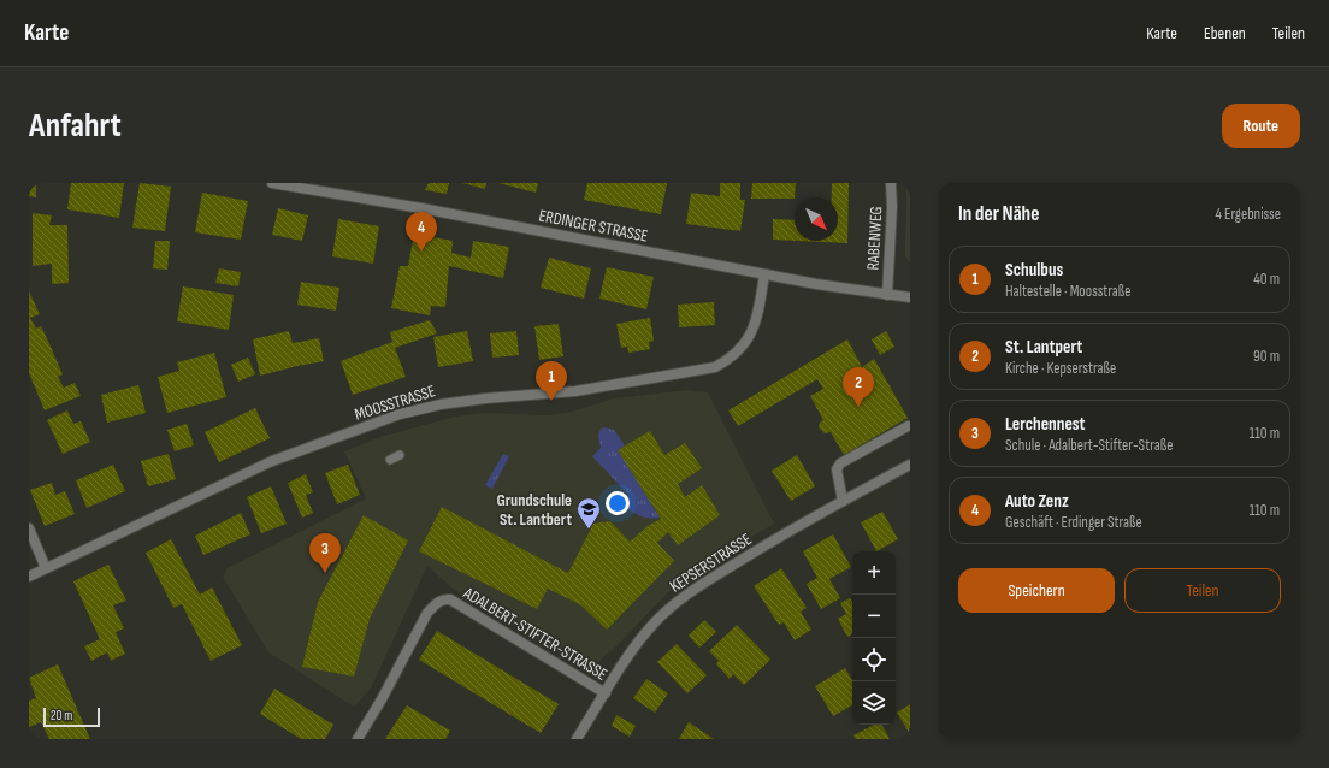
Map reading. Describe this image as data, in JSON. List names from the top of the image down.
{
  "streets": {
    "street": [
      "ERDINGER STRASSE",
      "RABENWEG",
      "MOOSSTRASSE",
      "KEPSERSTRASSE",
      "ADALBERT-STIFTER-STRASSE"
    ]
  },
  "crossings": [
    ["ERDINGER STRASSE", "RABENWEG"],
    ["ERDINGER STRASSE", "MOOSSTRASSE"],
    ["KEPSERSTRASSE", "ADALBERT-STIFTER-STRASSE"]
  ],
  "places": {
    "school or university": ["Grundschule St. Lantbert"]
  },
  "scale_bar": "20 m",
  "north": "bottom right",
  "page": {
    "header": "Karte",
    "nav": ["Karte", "Ebenen", "Teilen"],
    "buttons": [
      "Route",
      ["Speichern", "Teilen"]
    ],
    "title": "Anfahrt",
    "heading": ["In der Nähe", "4 Ergebnisse"],
    "pins": [
      "4",
      "1",
      "2",
      "3"
    ],
    "list": [
      {
        "mark": "1",
        "name": "Schulbus",
        "note": "Haltestelle · Moosstraße",
        "value": "40 m"
      },
      {
        "mark": "2",
        "name": "St. Lantpert",
        "note": "Kirche · Kepserstraße",
        "value": "90 m"
      },
      {
        "mark": "3",
        "name": "Lerchennest",
        "note": "Schule · Adalbert-Stifter-Straße",
        "value": "110 m"
      },
      {
        "mark": "4",
        "name": "Auto Zenz",
        "note": "Geschäft · Erdinger Straße",
        "value": "110 m"
      }
    ],
    "map_buttons": ["+", "−"],
    "scale": "20 m"
  }
}
